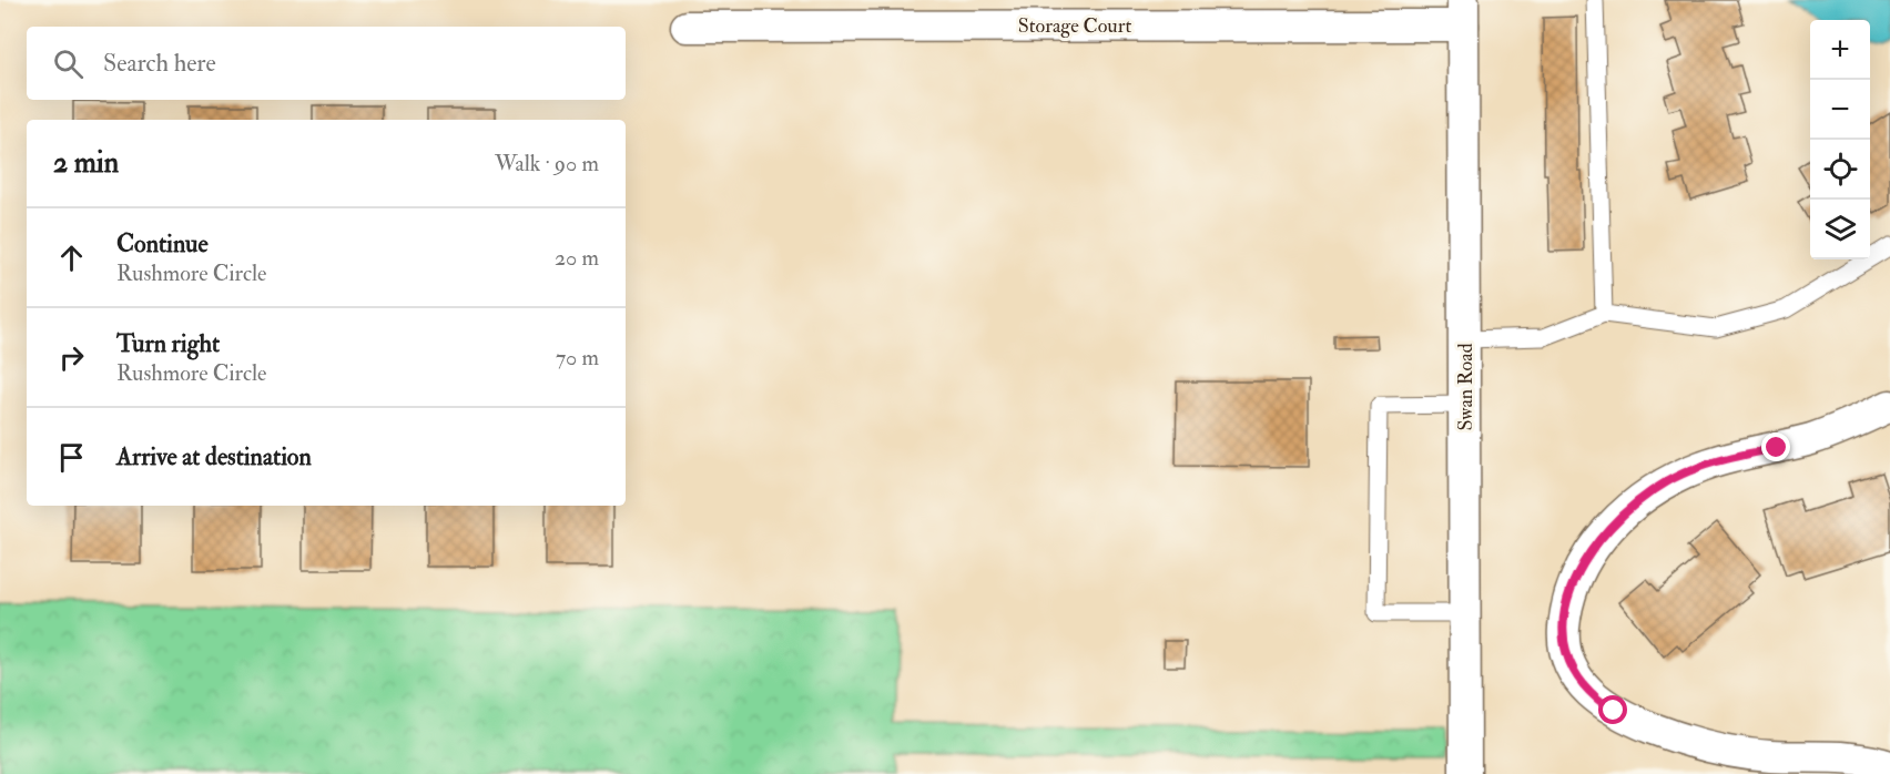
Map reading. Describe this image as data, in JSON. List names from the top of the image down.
{
  "streets": {
    "street": ["Storage Court", "Swan Road"]
  },
  "crossings": [
    ["Storage Court", "Swan Road"]
  ],
  "page": {
    "map_buttons": ["+", "−"],
    "search": "Search here",
    "heading": ["2 min", "Walk · 90 m"],
    "list": [
      ["Continue", "Rushmore Circle", "20 m"],
      ["Turn right", "Rushmore Circle", "70 m"],
      "Arrive at destination"
    ]
  }
}
